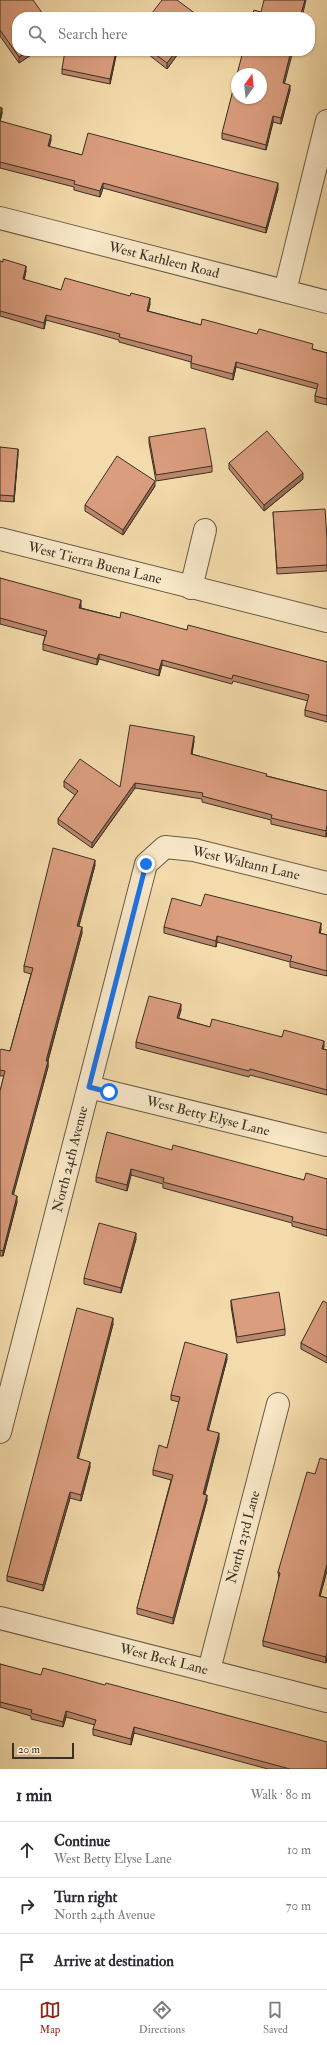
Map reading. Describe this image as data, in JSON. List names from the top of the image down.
{
  "streets": {
    "street": [
      "West Kathleen Road",
      "West Tierra Buena Lane",
      "West Waltann Lane",
      "West Betty Elyse Lane",
      "North 24th Avenue",
      "North 23rd Lane",
      "West Beck Lane"
    ]
  },
  "crossings": [
    ["West Waltann Lane", "North 24th Avenue"],
    ["West Betty Elyse Lane", "North 24th Avenue"],
    ["North 23rd Lane", "West Beck Lane"]
  ],
  "scale_bar": "20 m",
  "north": "top",
  "page": {
    "search": "Search here",
    "scale": "20 m",
    "heading": ["1 min", "Walk · 80 m"],
    "list": [
      ["Continue", "West Betty Elyse Lane", "10 m"],
      ["Turn right", "North 24th Avenue", "70 m"],
      "Arrive at destination"
    ],
    "nav": ["Map", "Directions", "Saved"]
  }
}
